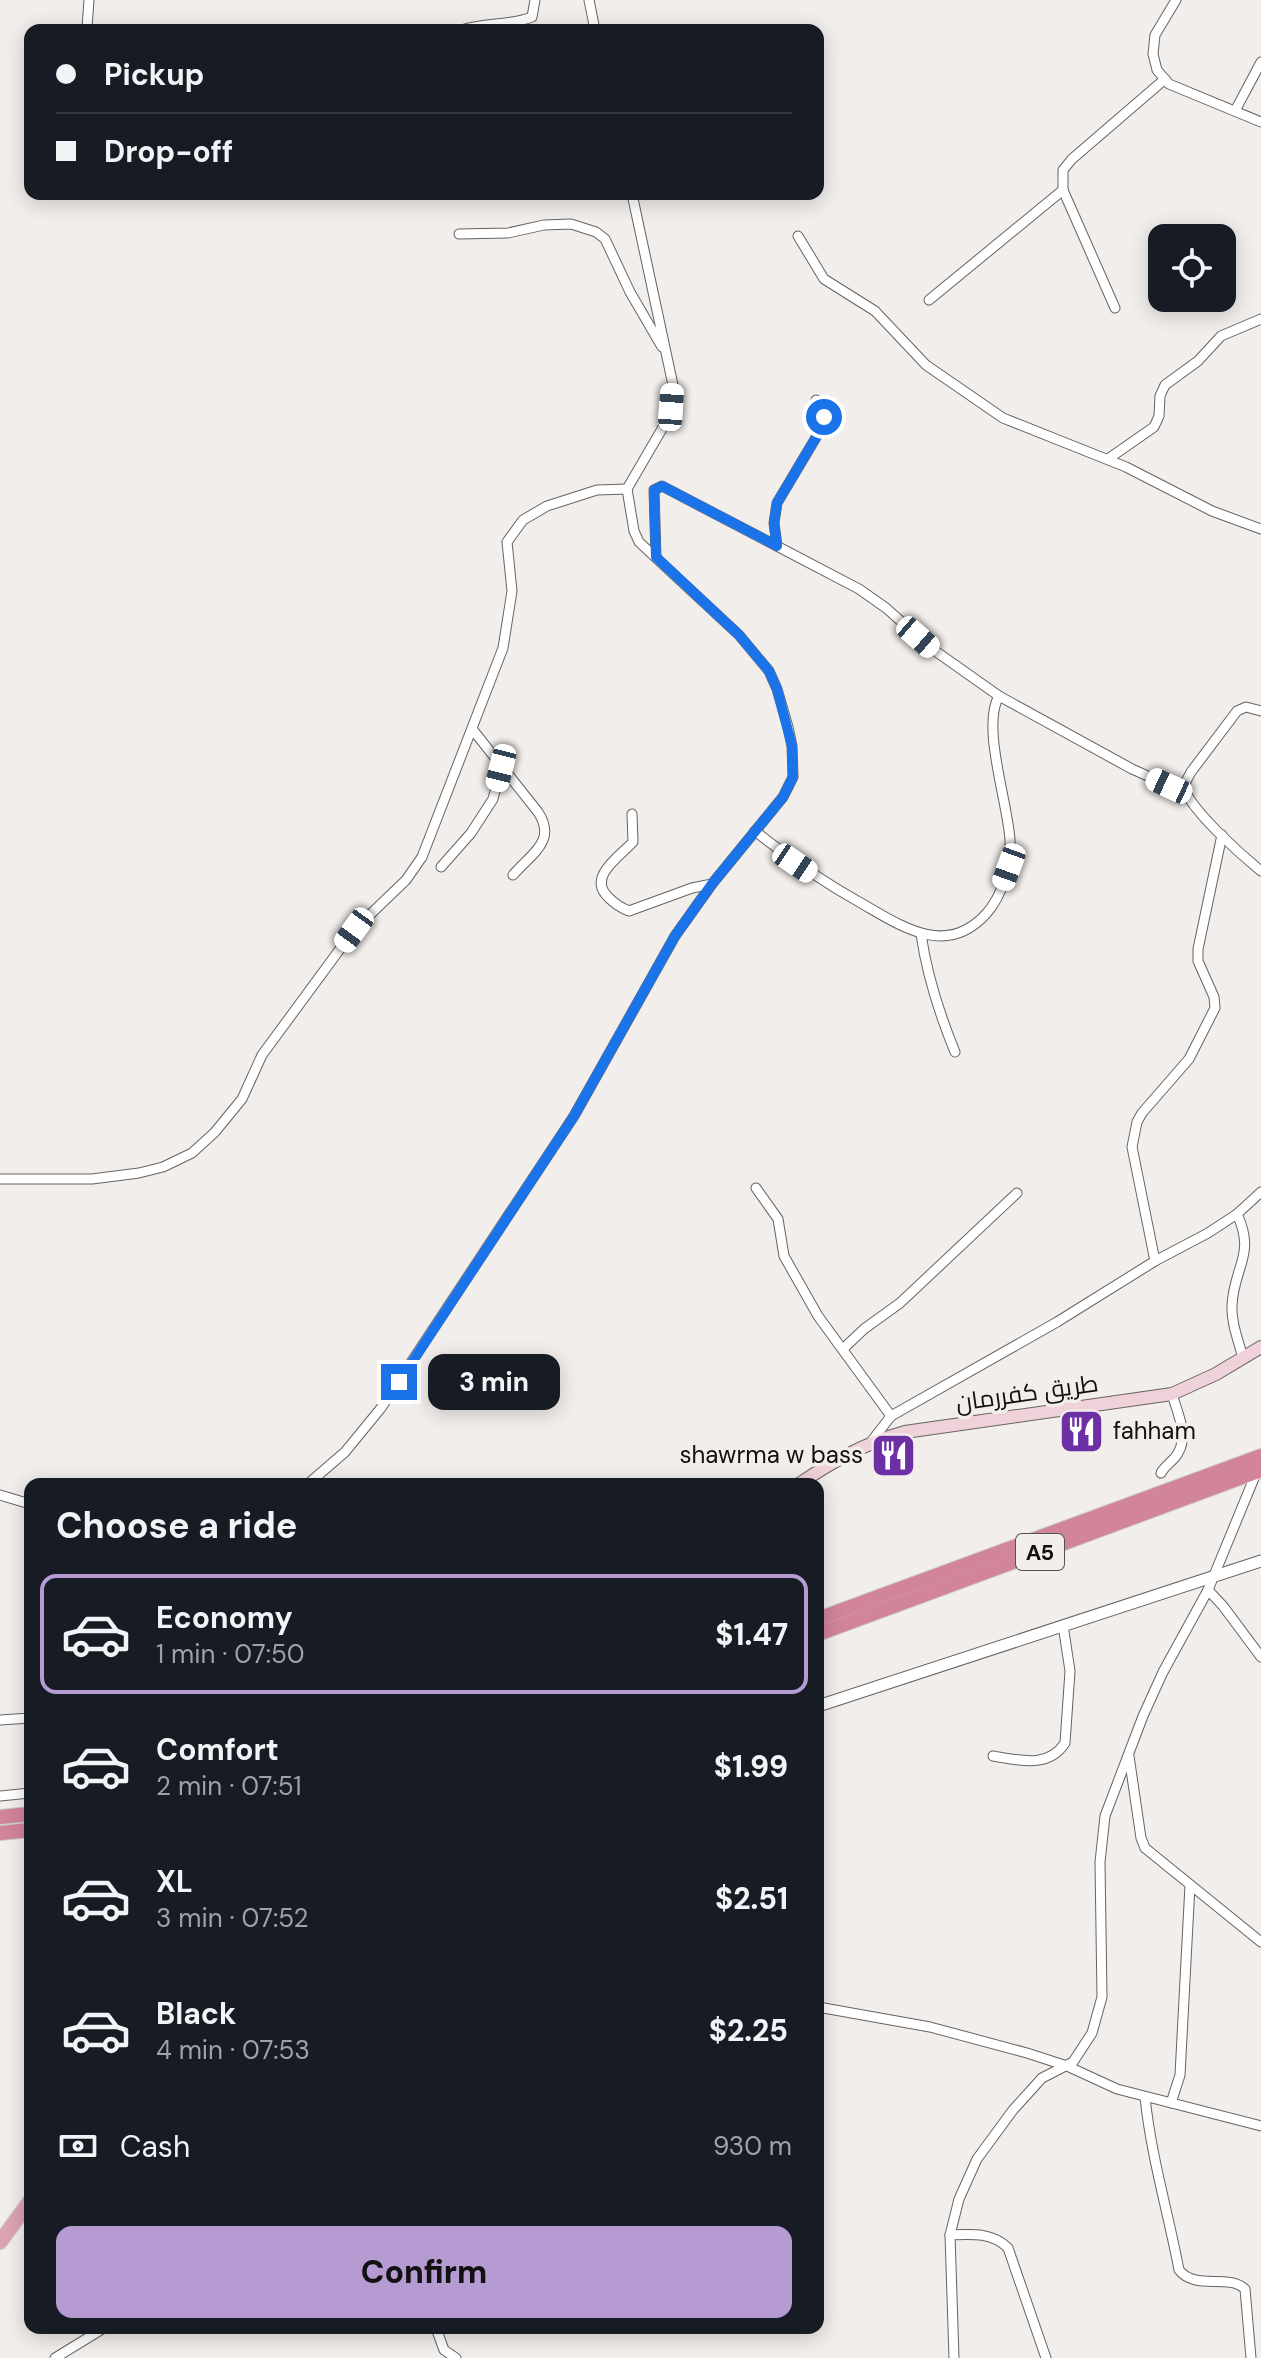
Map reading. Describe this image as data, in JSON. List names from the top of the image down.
{
  "streets": {
    "highway": ["A5"],
    "main road": ["طريق كفررمان"]
  },
  "places": {
    "restaurant": ["fahham", "shawrma w bass"]
  },
  "page": {
    "banner": ["Pickup", "Drop-off"],
    "bubble": "3 min",
    "heading": "Choose a ride",
    "list": [
      {
        "name": "Economy",
        "note": "1 min · 07:50",
        "value": "$1.47"
      },
      {
        "name": "Comfort",
        "note": "2 min · 07:51",
        "value": "$1.99"
      },
      {
        "name": "XL",
        "note": "3 min · 07:52",
        "value": "$2.51"
      },
      {
        "name": "Black",
        "note": "4 min · 07:53",
        "value": "$2.25"
      }
    ],
    "pay": ["Cash", "930 m"],
    "buttons": "Confirm"
  }
}
